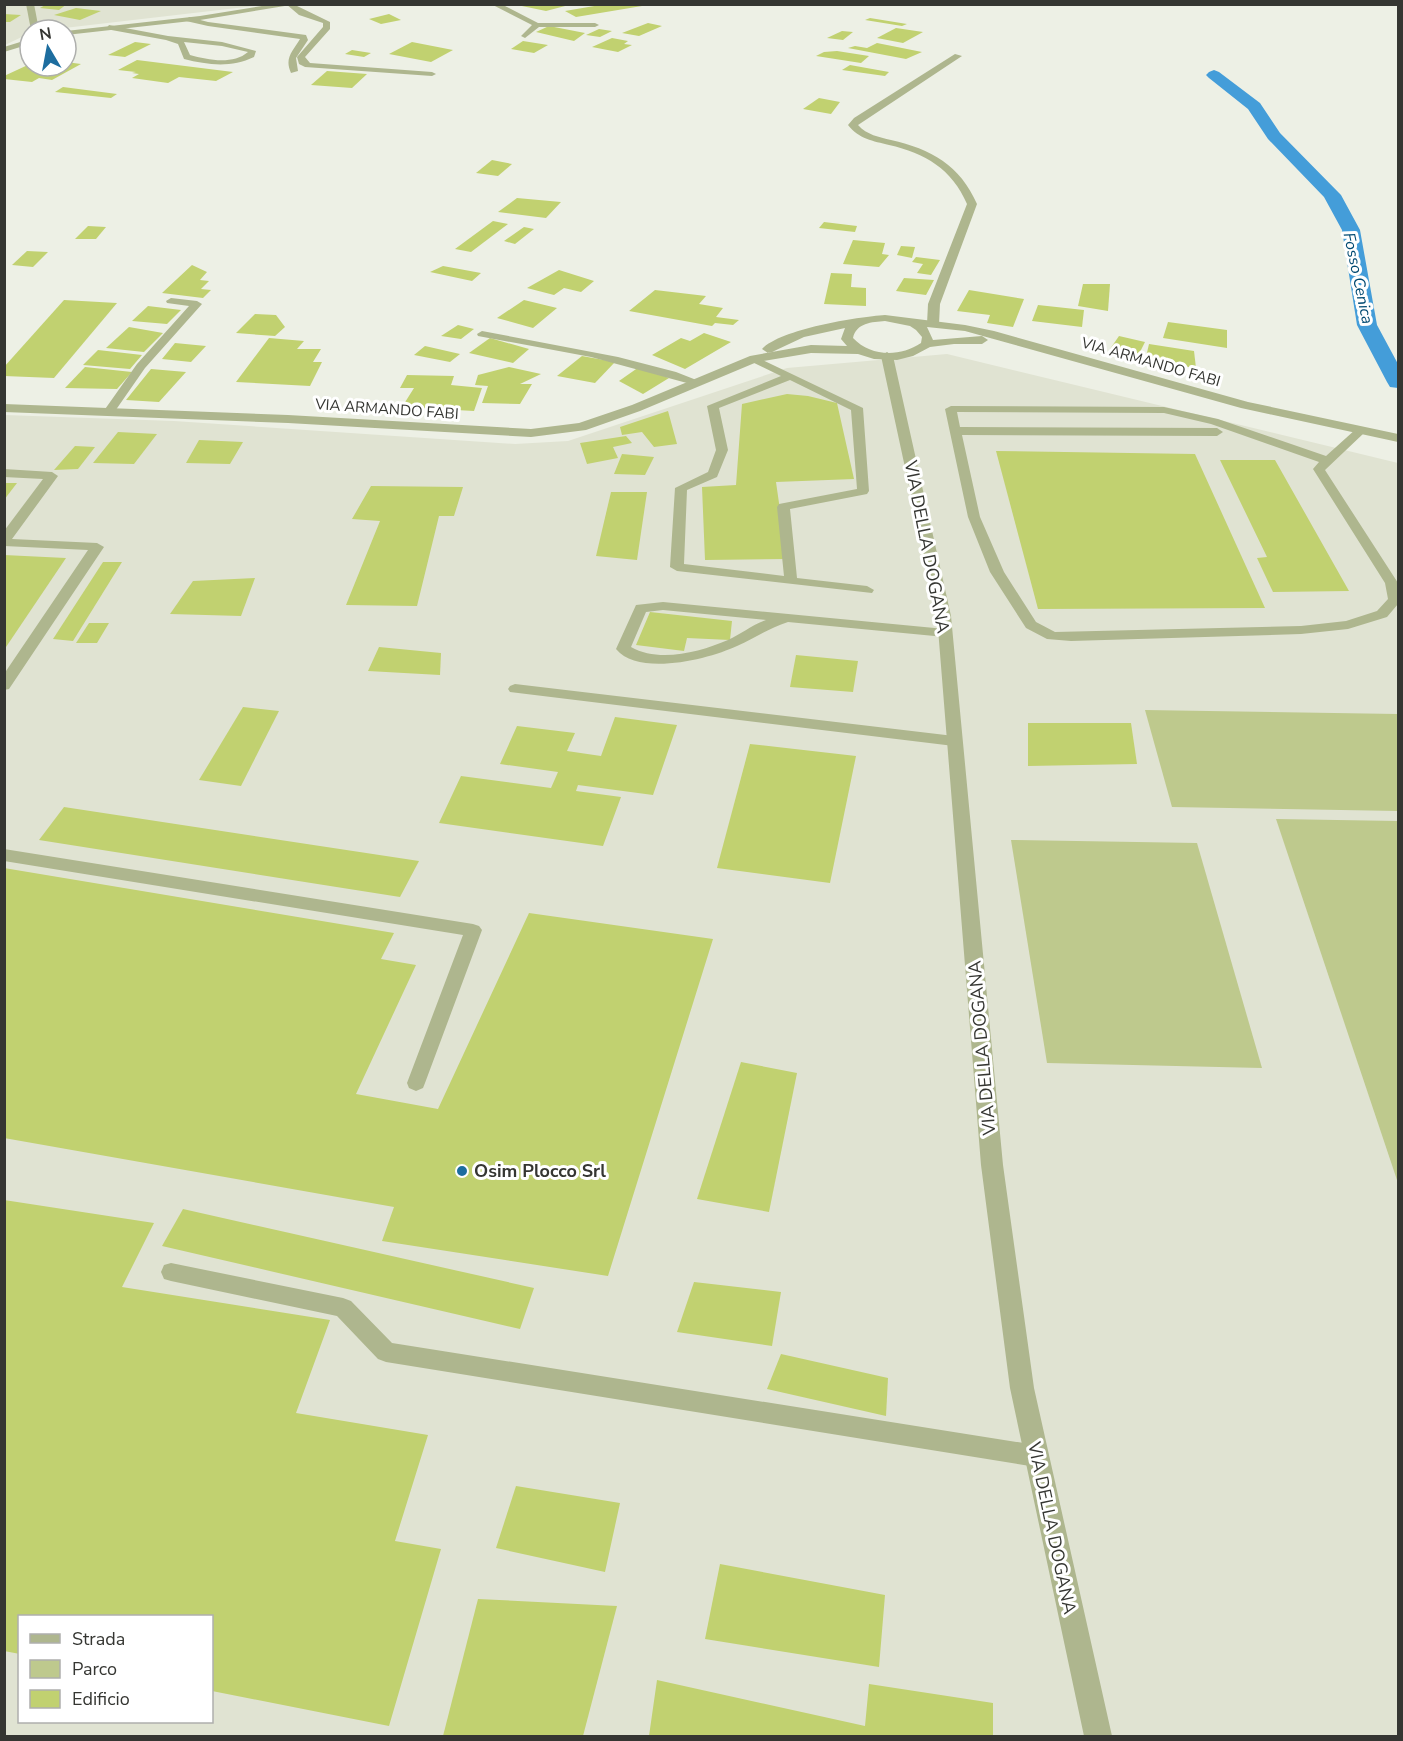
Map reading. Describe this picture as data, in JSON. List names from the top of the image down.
{
  "streets": {
    "street": ["VIA ARMANDO FABI", "VIA DELLA DOGANA"]
  },
  "water": ["Fosso Cenica"],
  "places": ["Osim Plocco Srl"],
  "legend": ["Strada", "Parco", "Edificio"],
  "north": "top"
}
